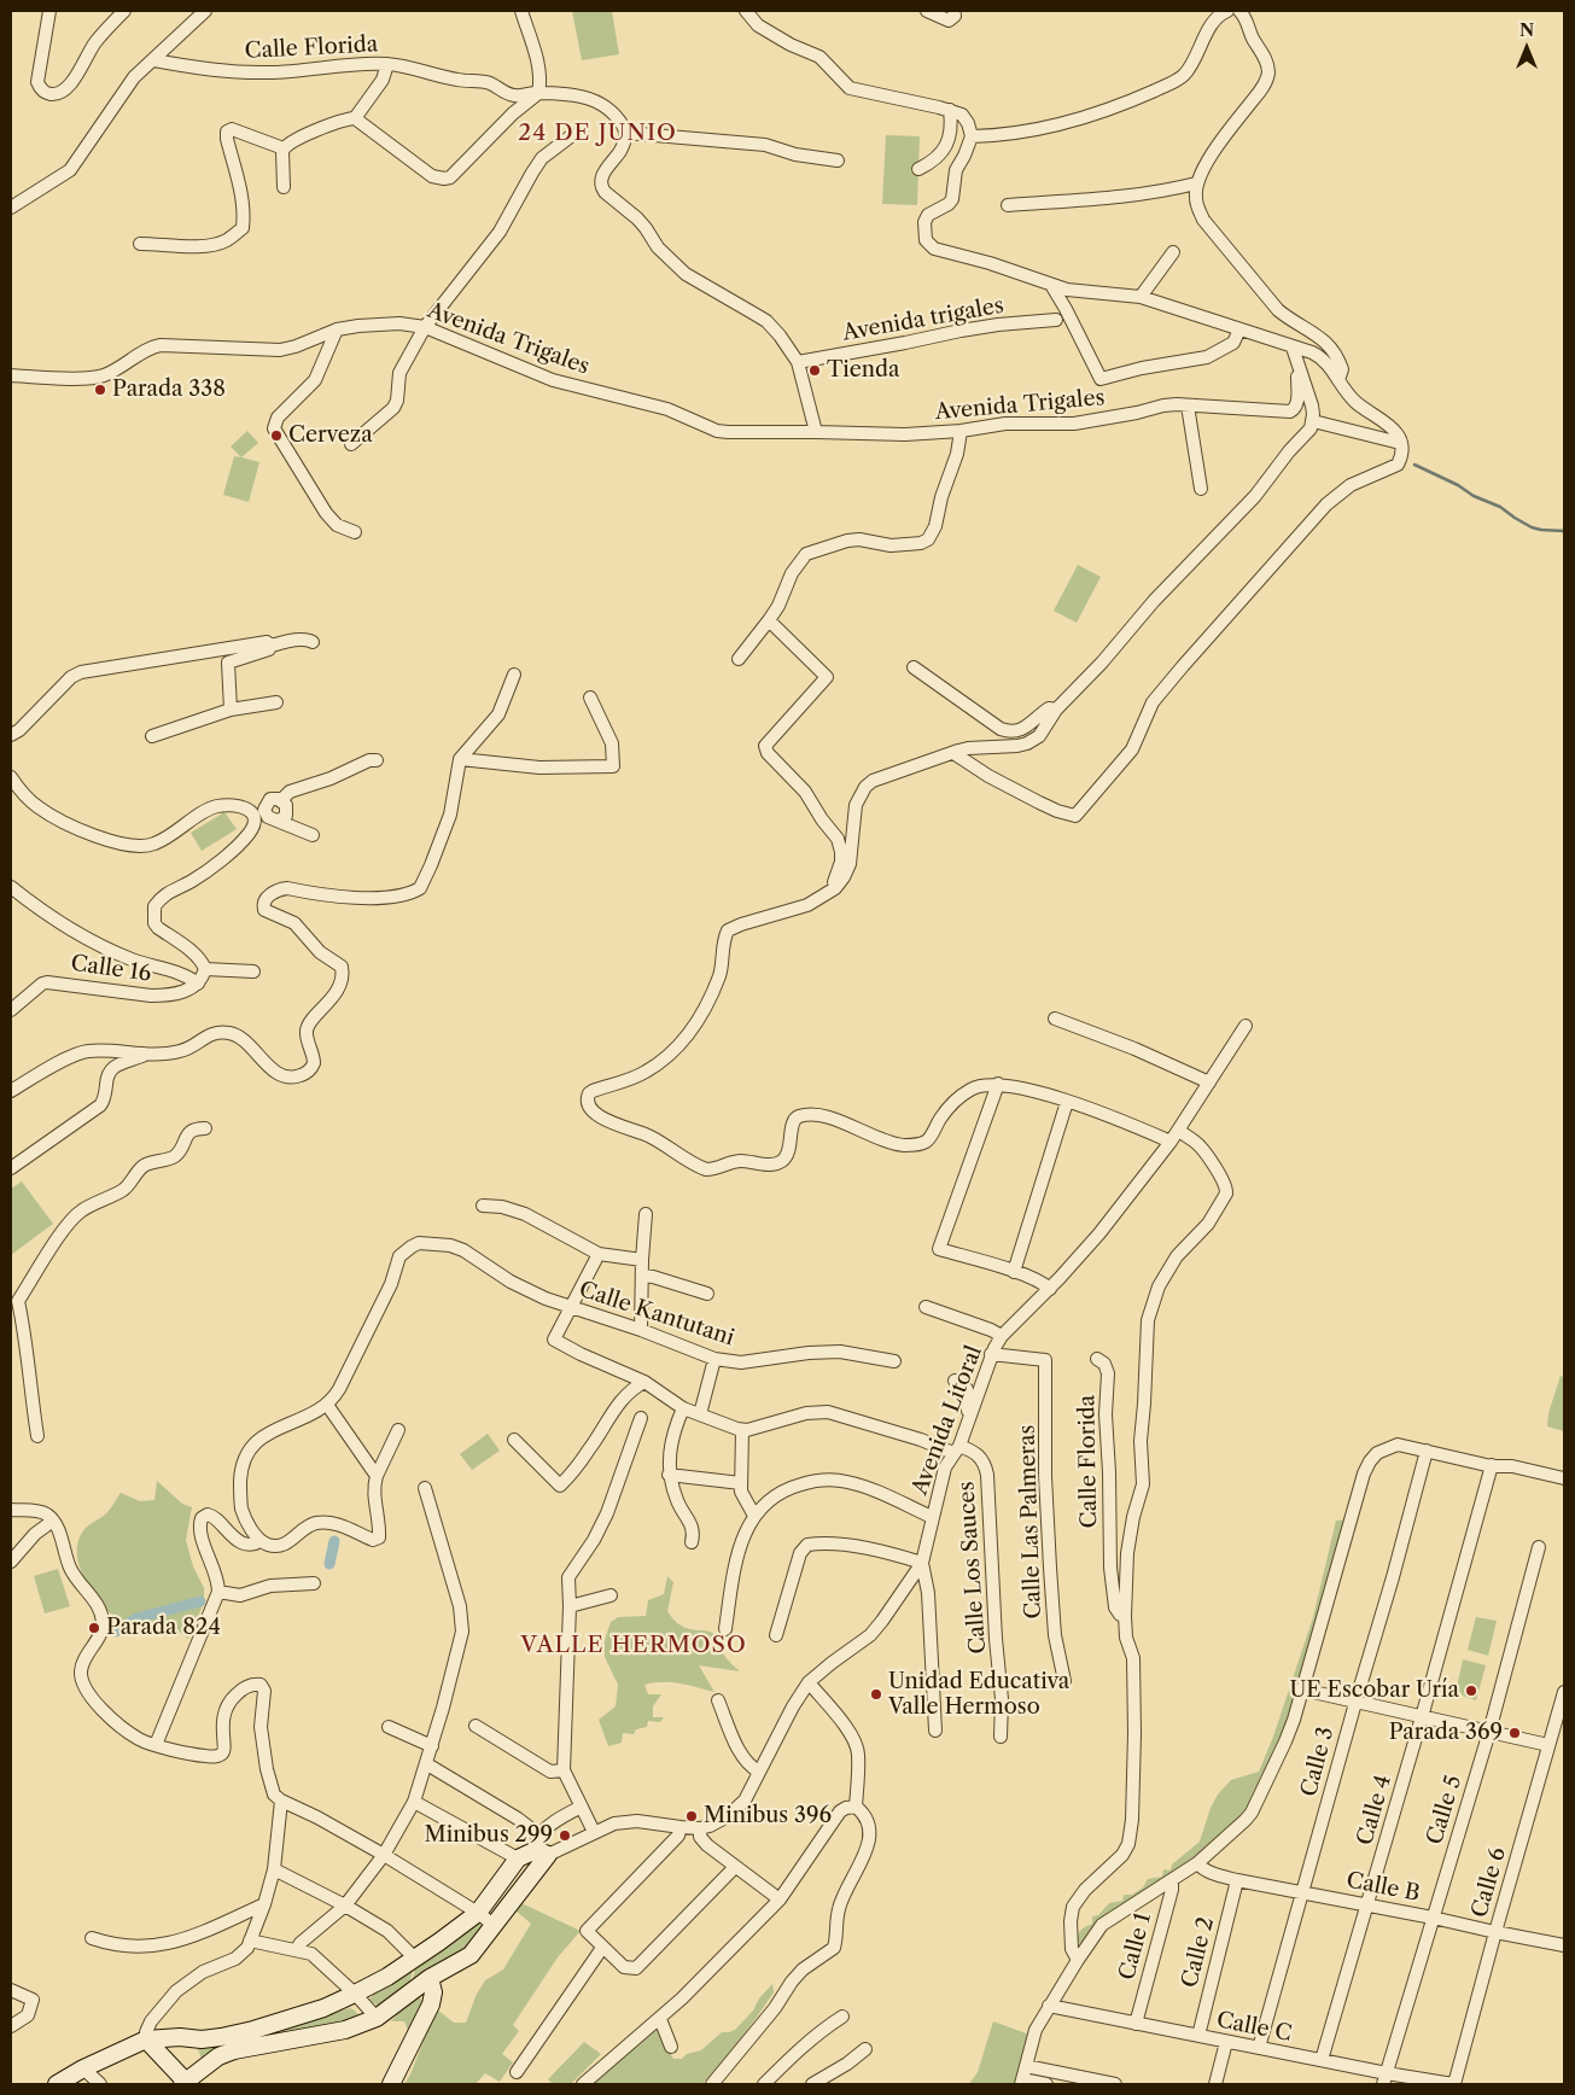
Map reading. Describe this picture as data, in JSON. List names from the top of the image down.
{
  "streets": {
    "street": [
      "Calle Florida",
      "Avenida trigales",
      "Avenida Trigales",
      "Calle 16",
      "Calle Kantutani",
      "Avenida Litoral",
      "Calle Las Palmeras",
      "Calle Los Sauces",
      "Calle 3",
      "Calle 4",
      "Calle 5",
      "Calle 6",
      "Calle B",
      "Calle 1",
      "Calle 2",
      "Calle C"
    ]
  },
  "crossings": [
    ["Avenida Litoral", "Calle Las Palmeras"],
    ["Avenida Litoral", "Calle Los Sauces"],
    ["Calle 3", "Calle B"],
    ["Calle 3", "Calle C"],
    ["Calle 4", "Calle B"],
    ["Calle 4", "Calle C"],
    ["Calle 5", "Calle B"],
    ["Calle 5", "Calle C"],
    ["Calle 6", "Calle B"],
    ["Calle 6", "Calle C"],
    ["Calle B", "Calle 2"],
    ["Calle 1", "Calle C"],
    ["Calle 2", "Calle C"]
  ],
  "districts": ["24 DE JUNIO", "VALLE HERMOSO"],
  "places": [
    "Tienda",
    "Parada 338",
    "Cerveza",
    "Parada 824",
    "UE Escobar Uría",
    "Unidad Educativa Valle Hermoso",
    "Parada 369",
    "Minibus 396",
    "Minibus 299"
  ],
  "north": "top"
}
